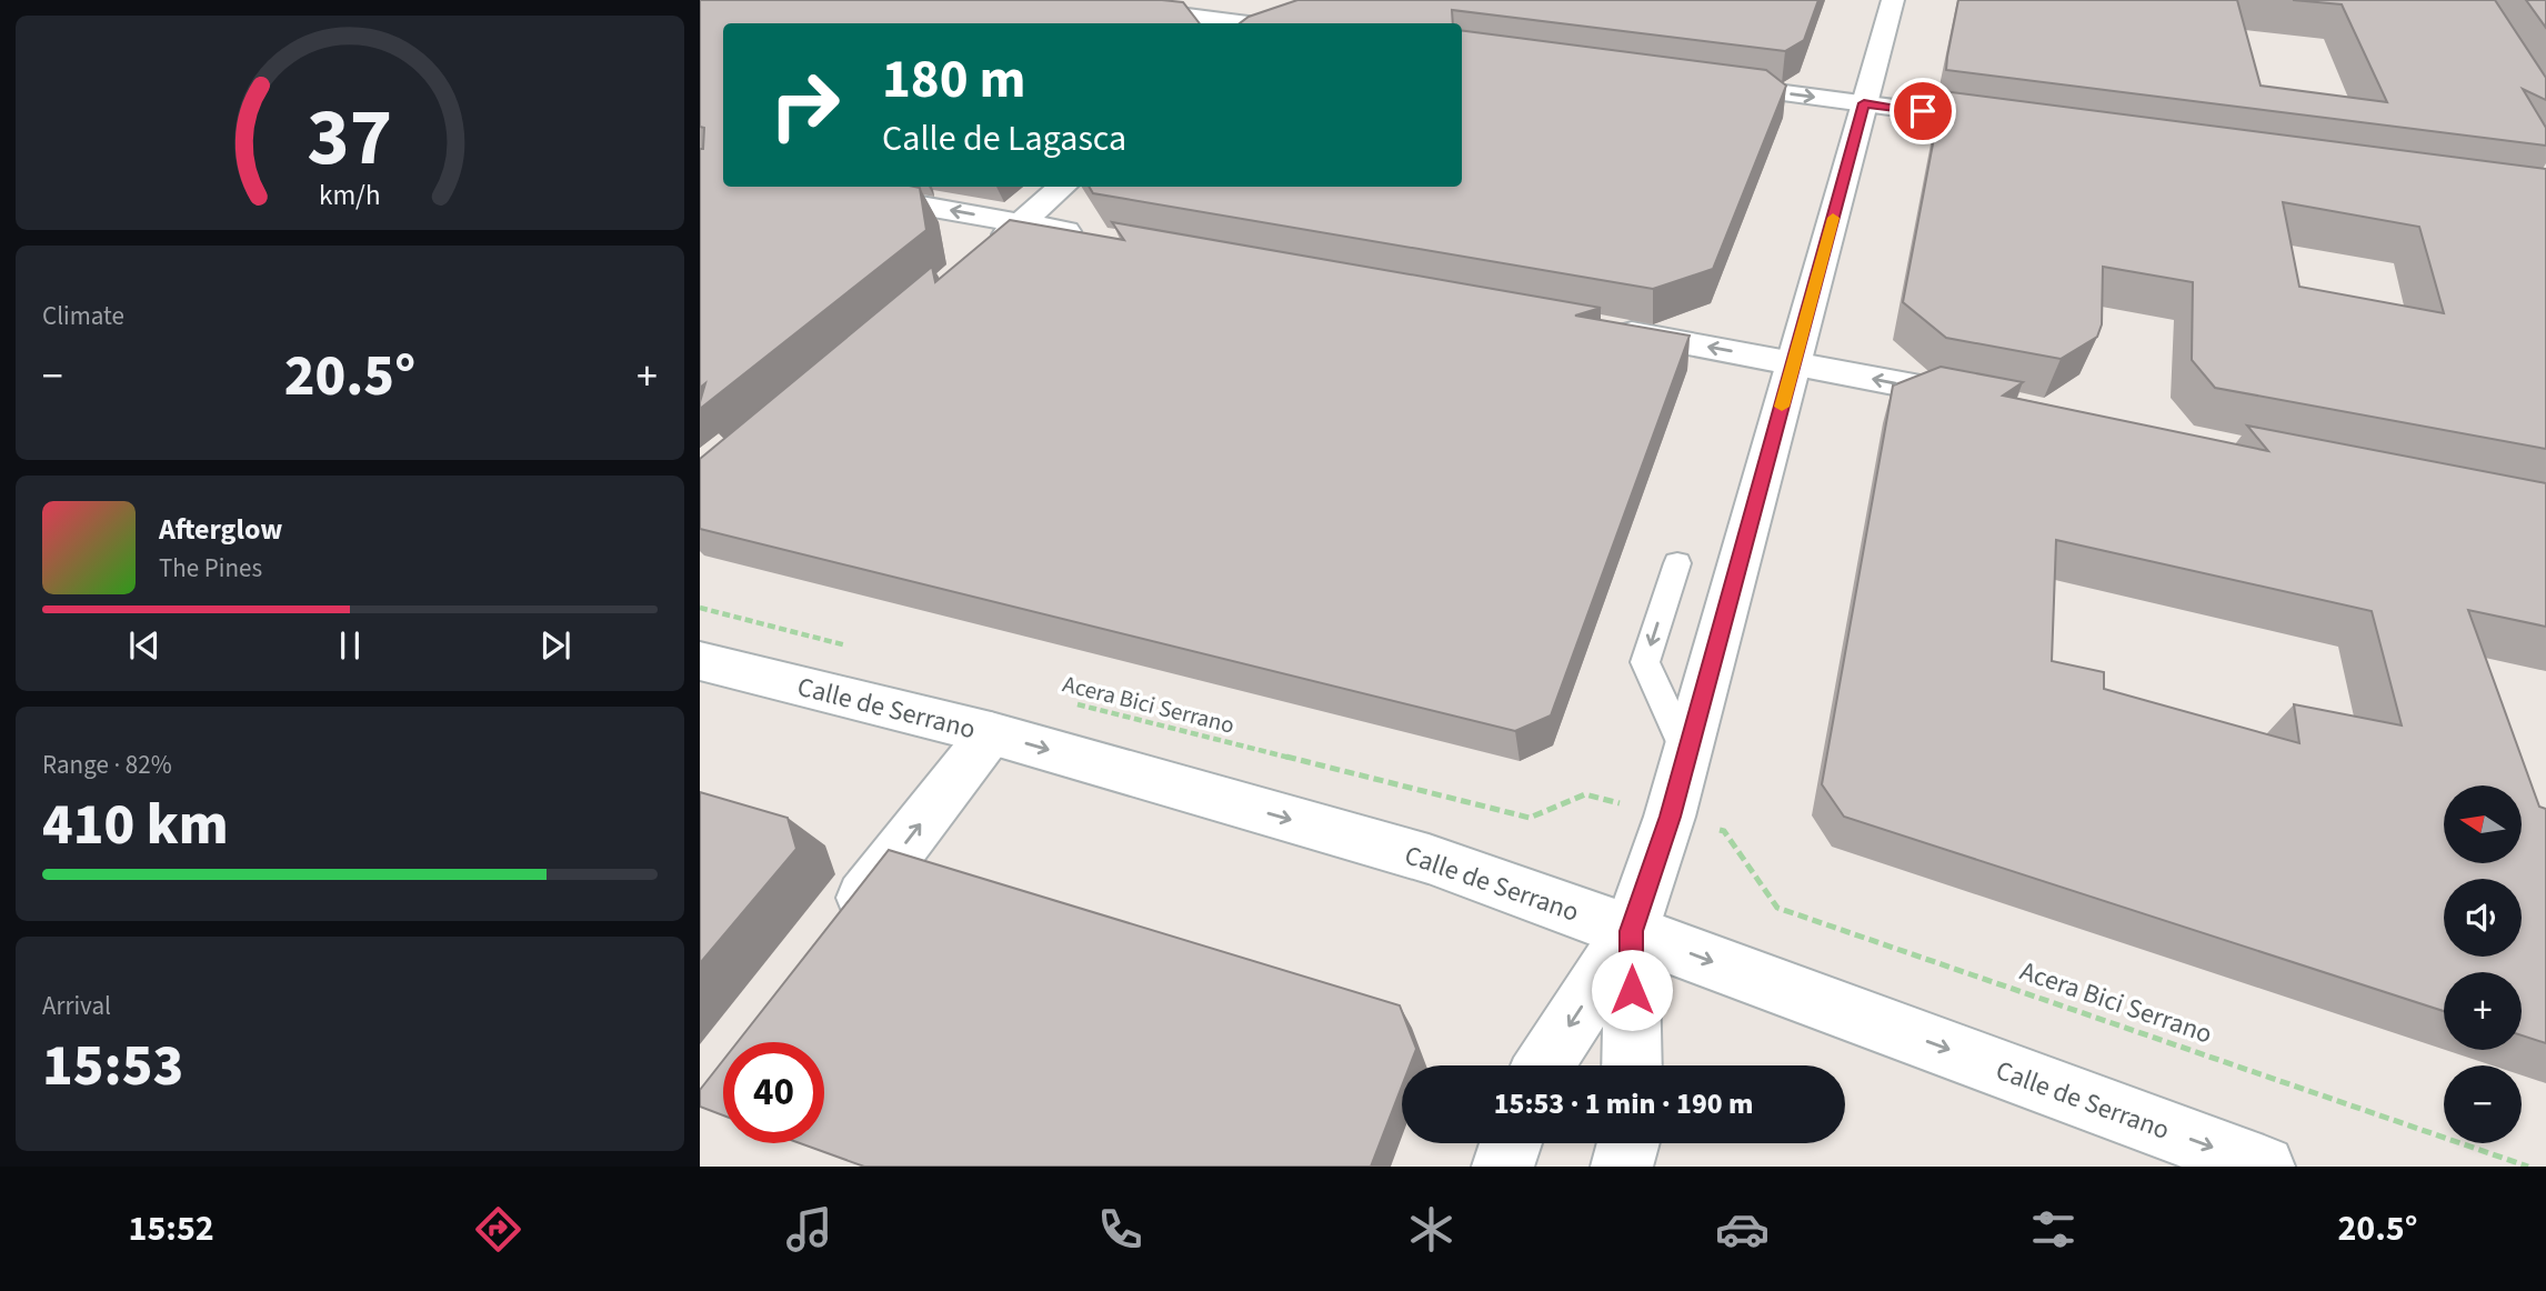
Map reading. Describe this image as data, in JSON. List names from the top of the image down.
{
  "streets": {
    "street": ["Calle de Serrano"],
    "path": ["Acera Bici Serrano"]
  },
  "one_way": ["Calle de Serrano"],
  "north": "left",
  "page": {
    "turn": ["180 m", "Calle de Lagasca"],
    "tile": [
      "Climate",
      ["Range · 82%", "410 km"],
      ["Arrival", "15:53"]
    ],
    "heat": ["−", "20.5°", "+"],
    "song": ["Afterglow", "The Pines"],
    "map_buttons": ["+", "−"],
    "limit": "40",
    "trip": "15:53 · 1 min · 190 m",
    "tabs": ["15:52", "20.5°"],
    "gauge": ["37", "km/h"]
  }
}
